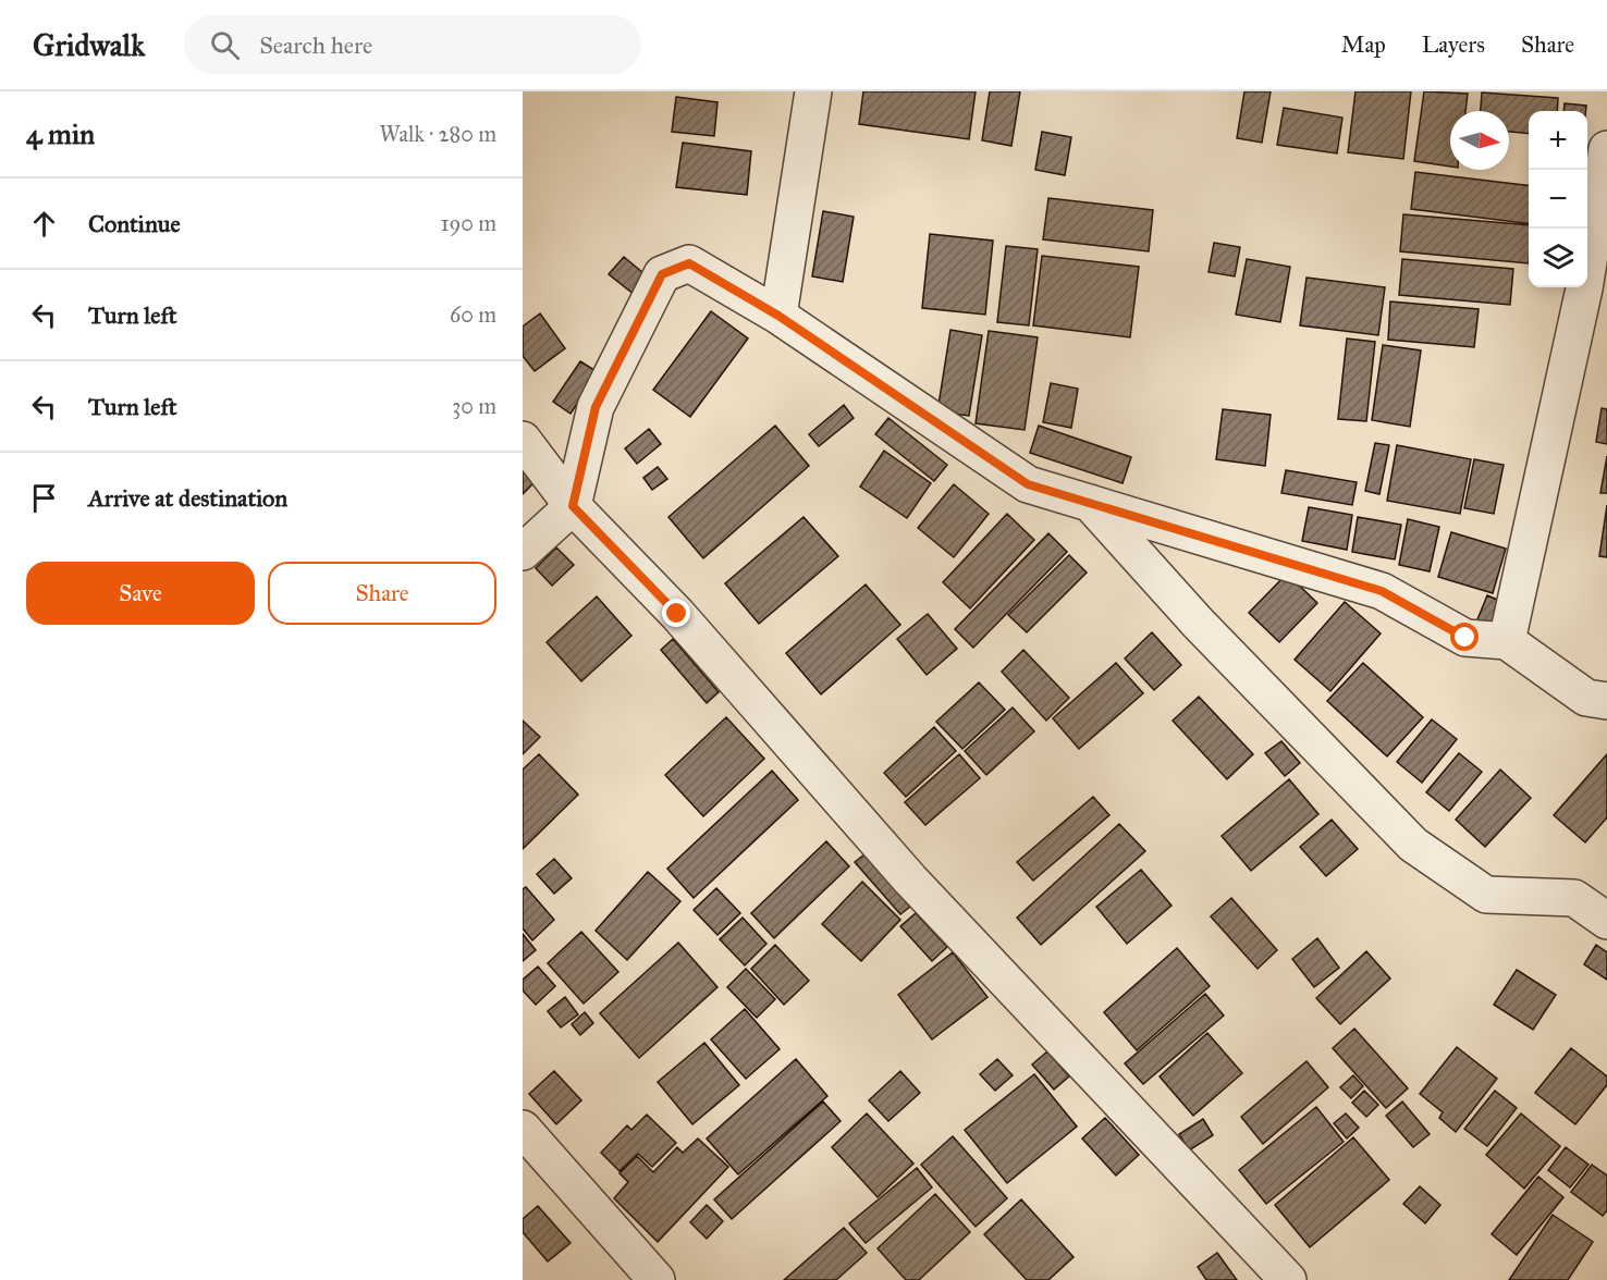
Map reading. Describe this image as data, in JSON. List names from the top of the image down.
{
  "north": "right",
  "page": {
    "header": "Gridwalk",
    "search": "Search here",
    "nav": ["Map", "Layers", "Share"],
    "heading": ["4 min", "Walk · 280 m"],
    "map_buttons": ["+", "−"],
    "list": [
      ["Continue", "190 m"],
      ["Turn left", "60 m"],
      ["Turn left", "30 m"],
      "Arrive at destination"
    ],
    "buttons": ["Save", "Share"]
  }
}
